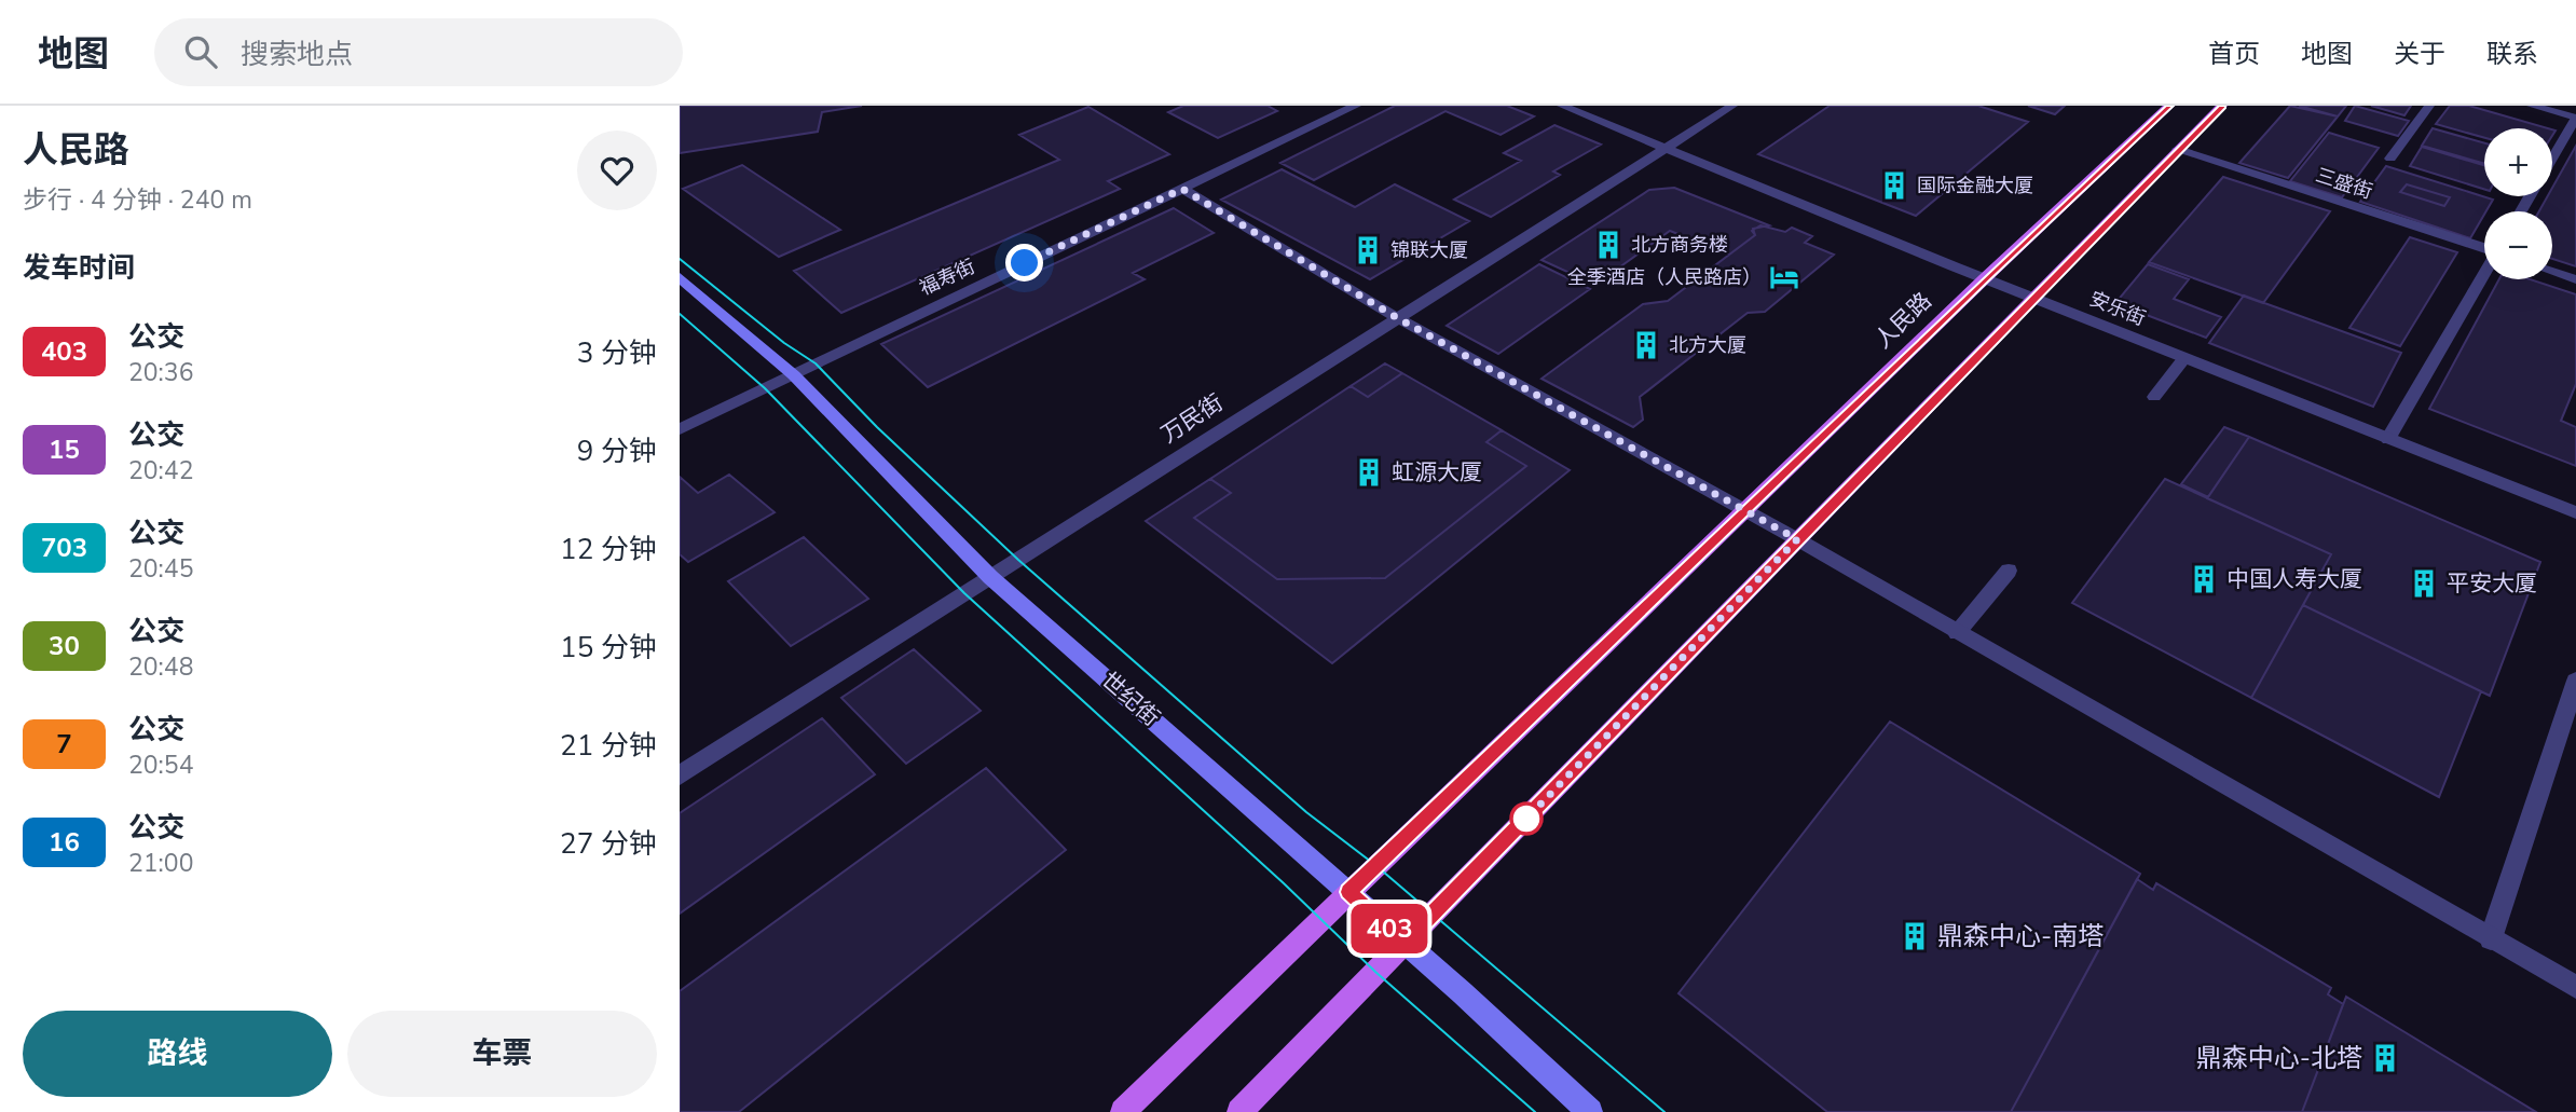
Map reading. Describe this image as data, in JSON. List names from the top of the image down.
{
  "streets": {
    "main road": ["人民路", "世纪街"],
    "street": [
      "三盛街",
      "福寿街",
      "安乐街",
      "万民街"
    ]
  },
  "crossings": [
    ["福寿街", "世纪街"],
    ["安乐街", "人民路"],
    ["安乐街", "万民街"],
    ["人民路", "世纪街"],
    ["万民街", "世纪街"]
  ],
  "places": {
    "building": [
      "国际金融大厦",
      "北方商务楼",
      "锦联大厦",
      "北方大厦",
      "虹源大厦",
      "中国人寿大厦",
      "平安大厦",
      "鼎森中心-南塔",
      "鼎森中心-北塔"
    ],
    "hotel": ["全季酒店（人民路店）"]
  },
  "lines": ["bus line 403"],
  "page": {
    "header": "地图",
    "search": "搜索地点",
    "nav": [
      "首页",
      "地图",
      "关于",
      "联系"
    ],
    "heading": [
      ["人民路", "步行 · 4 分钟 · 240 m"],
      "发车时间"
    ],
    "on_map": "403",
    "map_buttons": ["+", "−"],
    "list": [
      {
        "mark": "403",
        "name": "公交",
        "note": "20:36",
        "value": "3 分钟"
      },
      {
        "mark": "15",
        "name": "公交",
        "note": "20:42",
        "value": "9 分钟"
      },
      {
        "mark": "703",
        "name": "公交",
        "note": "20:45",
        "value": "12 分钟"
      },
      {
        "mark": "30",
        "name": "公交",
        "note": "20:48",
        "value": "15 分钟"
      },
      {
        "mark": "7",
        "name": "公交",
        "note": "20:54",
        "value": "21 分钟"
      },
      {
        "mark": "16",
        "name": "公交",
        "note": "21:00",
        "value": "27 分钟"
      }
    ],
    "buttons": ["路线", "车票"]
  }
}
